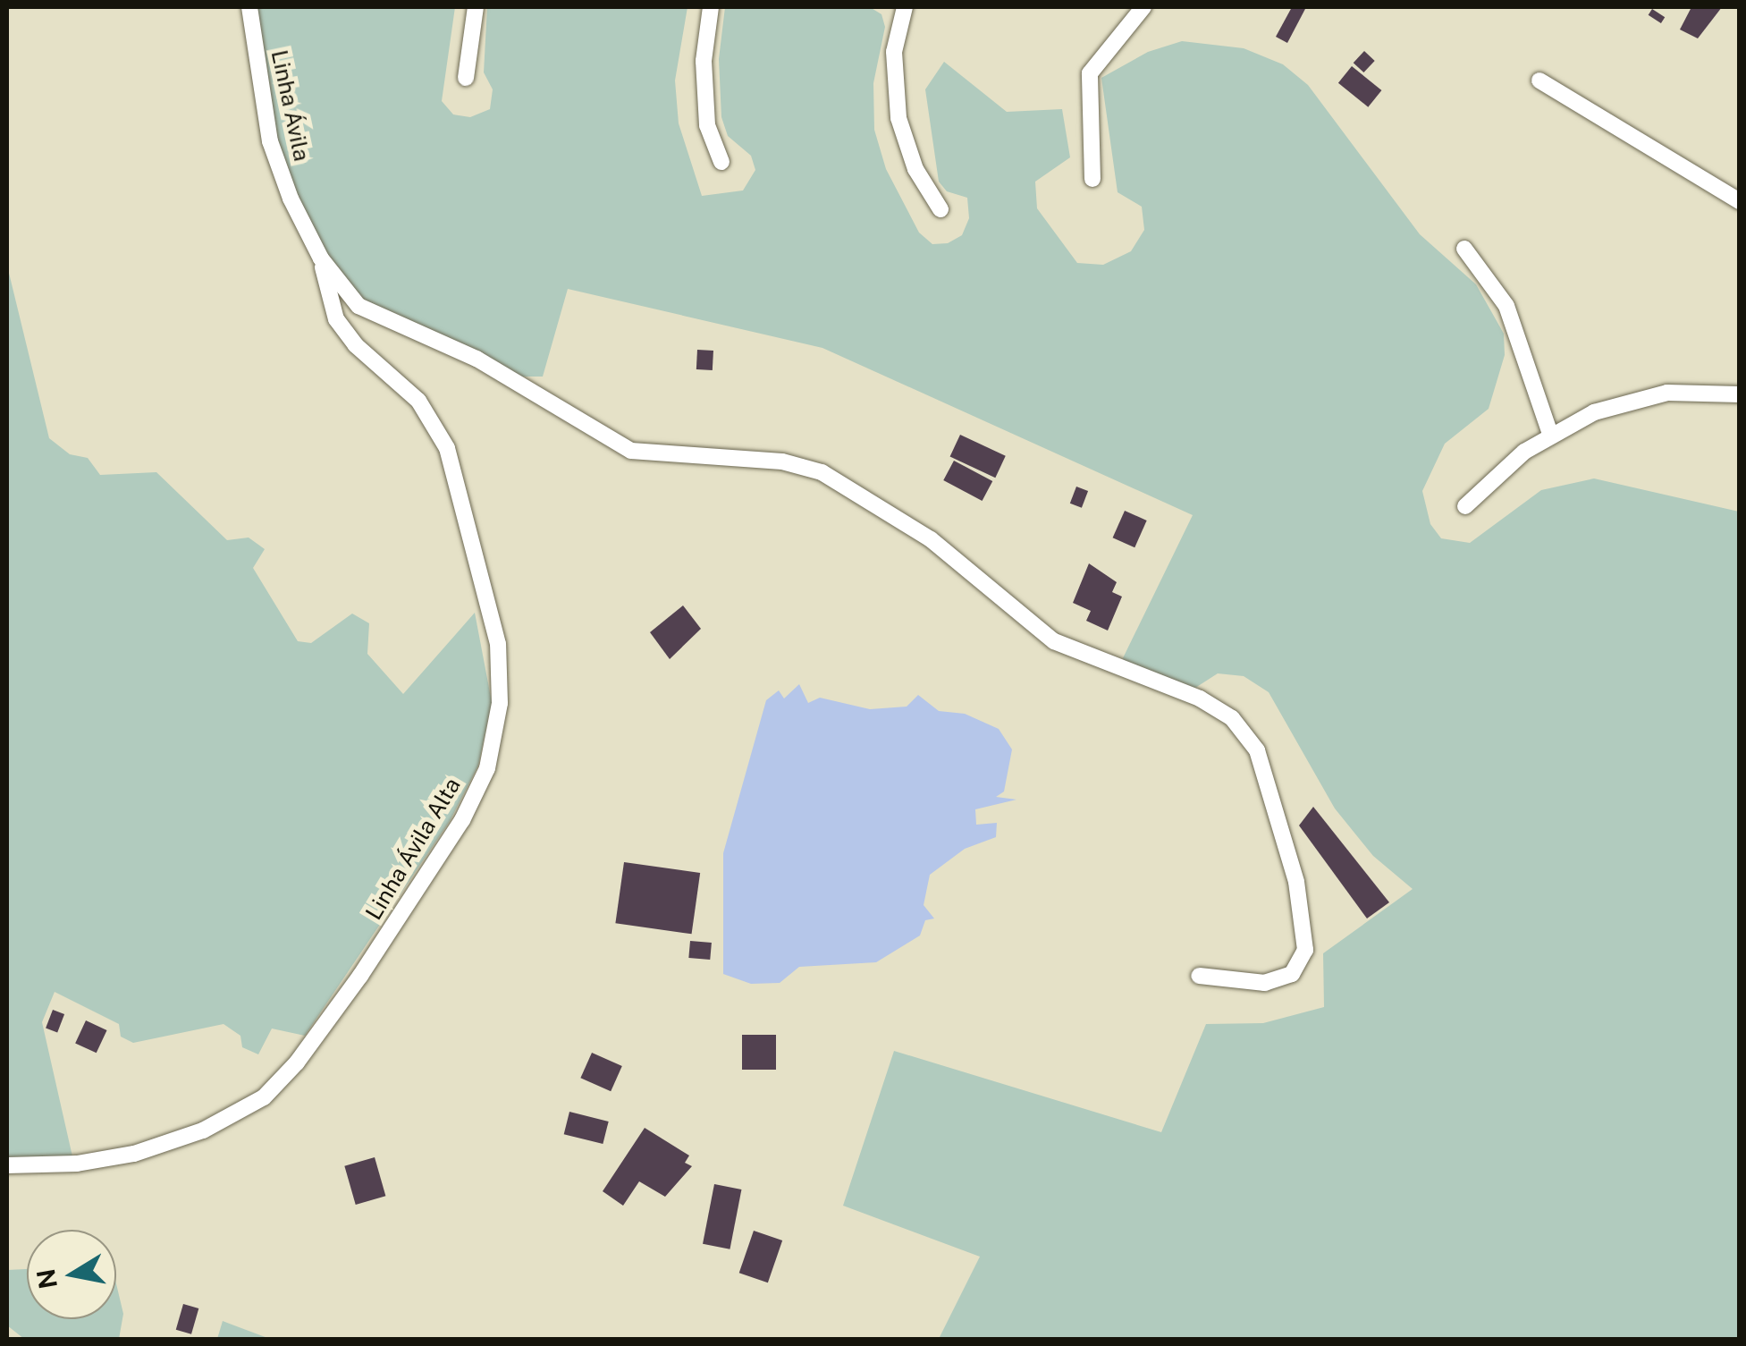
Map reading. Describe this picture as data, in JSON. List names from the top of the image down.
{
  "streets": {
    "street": ["Linha Ávila", "Linha Ávila Alta"]
  },
  "crossings": [
    ["Linha Ávila", "Linha Ávila Alta"]
  ],
  "north": "left"
}
